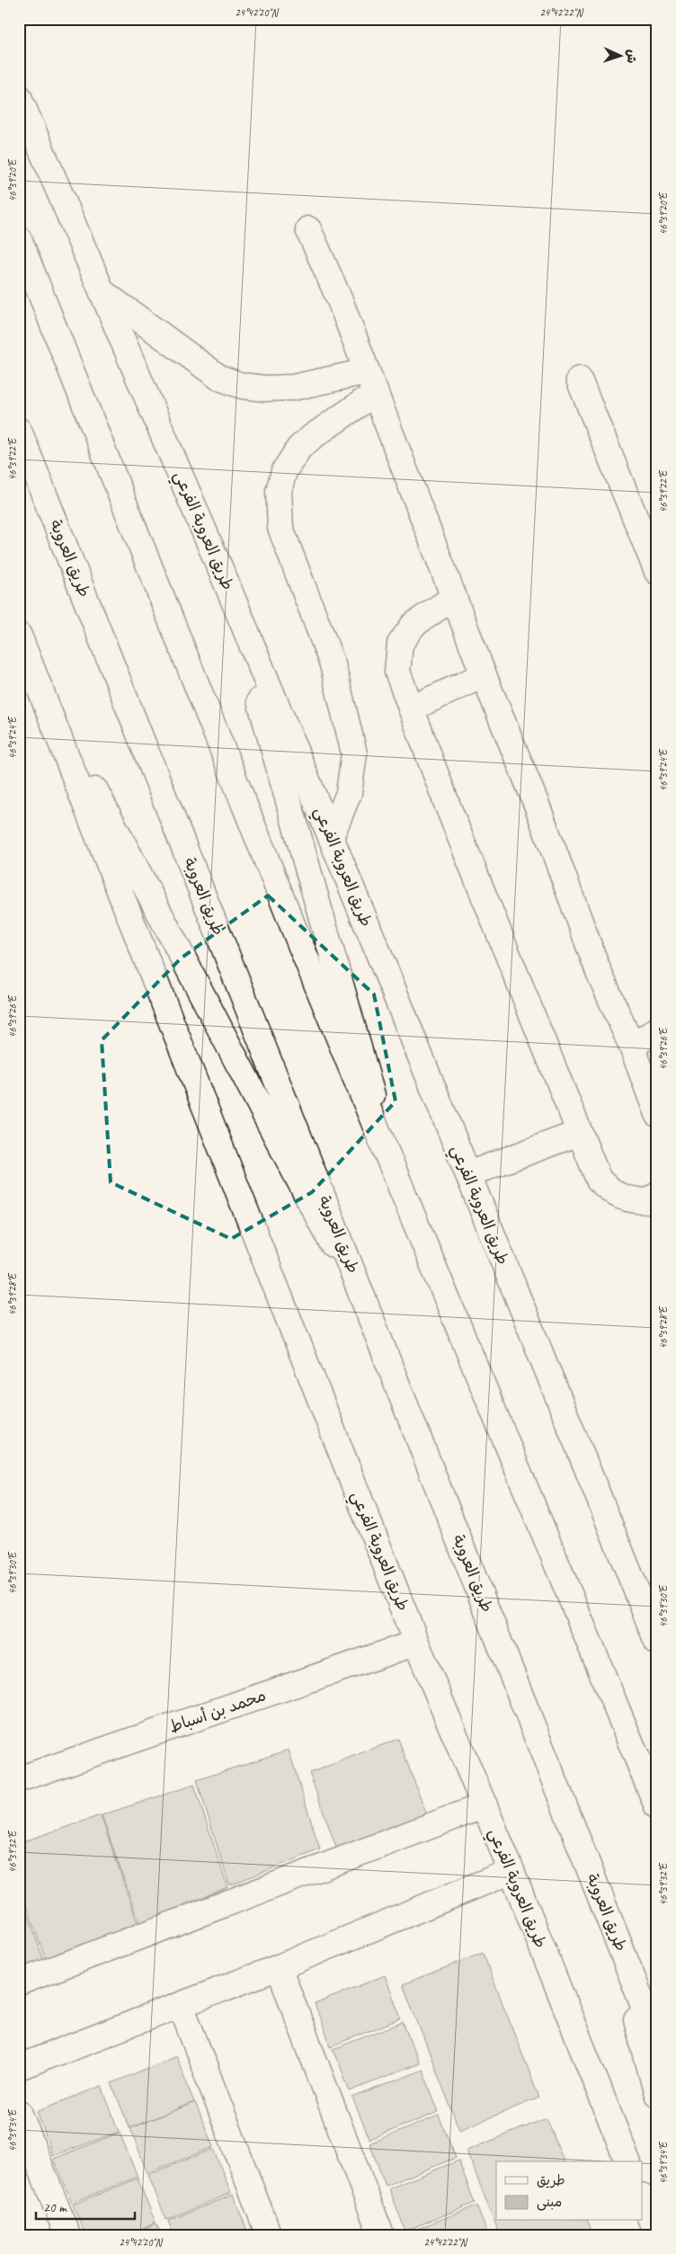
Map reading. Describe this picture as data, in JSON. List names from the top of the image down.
{
  "streets": {
    "street": ["طريق العروبة الفرعي", "طريق العروبة", "محمد بن أسباط"]
  },
  "crossings": [
    ["طريق العروبة الفرعي", "محمد بن أسباط"]
  ],
  "legend": ["طريق", "مبنى"],
  "scale_bar": "20 m",
  "north": "right",
  "coordinates": [
    "24°42'20\"N",
    "24°42'22\"N",
    "46°39'20\"E",
    "46°39'22\"E",
    "46°39'24\"E",
    "46°39'26\"E",
    "46°39'28\"E",
    "46°39'30\"E",
    "46°39'32\"E",
    "46°39'34\"E"
  ]
}
